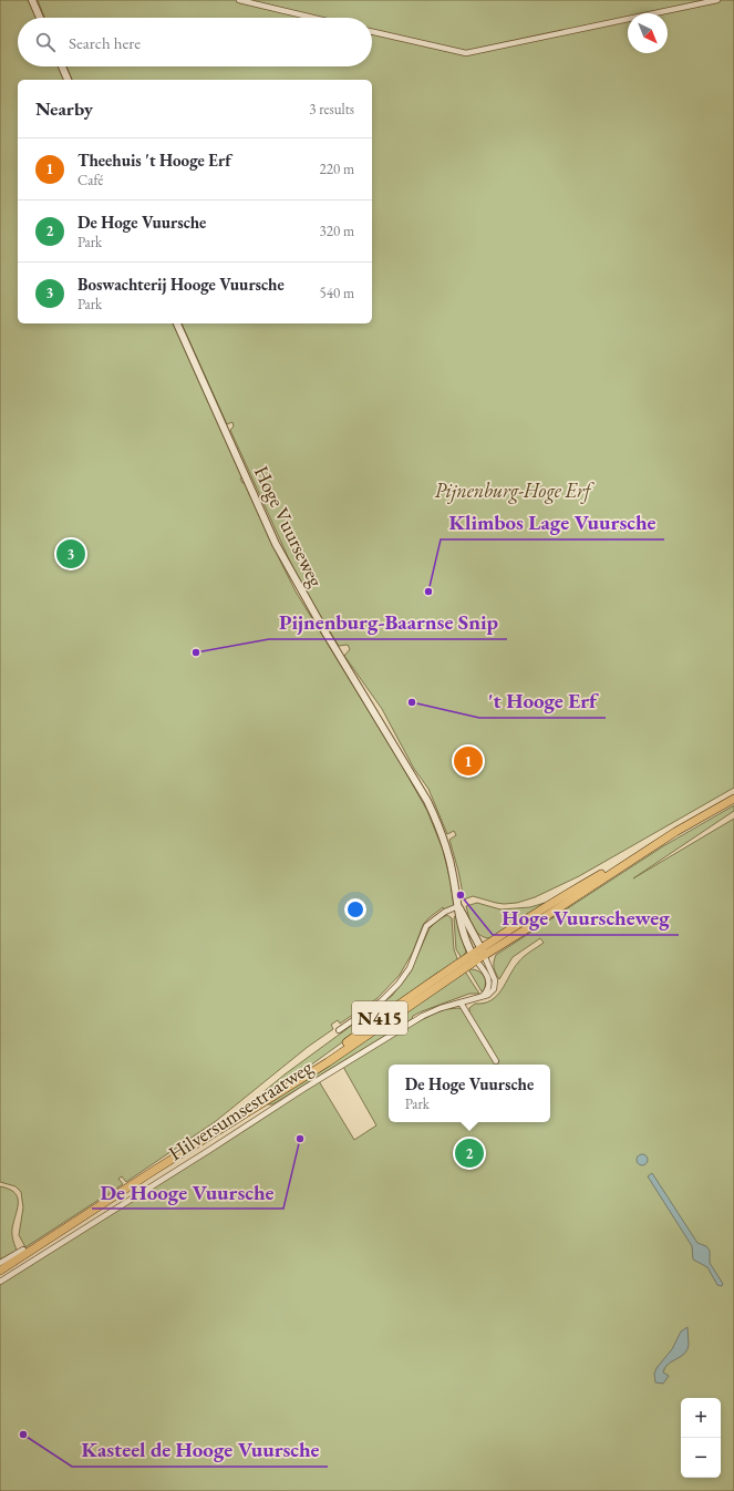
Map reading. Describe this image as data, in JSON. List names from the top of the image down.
{
  "streets": {
    "main road": ["N415", "Hilversumsestraatweg"],
    "street": ["Hoge Vuurseweg"]
  },
  "crossings": [
    ["Hoge Vuurseweg", "Hilversumsestraatweg"]
  ],
  "parks": ["Pijnenburg-Hoge Erf"],
  "places": [
    "Klimbos Lage Vuursche",
    "Pijnenburg-Baarnse Snip",
    "'t Hooge Erf",
    "Hoge Vuurscheweg",
    "De Hooge Vuursche",
    "Kasteel de Hooge Vuursche"
  ],
  "north": "bottom right",
  "page": {
    "search": "Search here",
    "heading": ["Nearby", "3 results"],
    "list": [
      {
        "mark": "1",
        "name": "Theehuis 't Hooge Erf",
        "note": "Café",
        "value": "220 m"
      },
      {
        "mark": "2",
        "name": "De Hoge Vuursche",
        "note": "Park",
        "value": "320 m"
      },
      {
        "mark": "3",
        "name": "Boswachterij Hooge Vuursche",
        "note": "Park",
        "value": "540 m"
      }
    ],
    "pins": ["3", "1", "2"],
    "popup": ["De Hoge Vuursche", "Park"],
    "map_buttons": ["+", "−"]
  }
}
